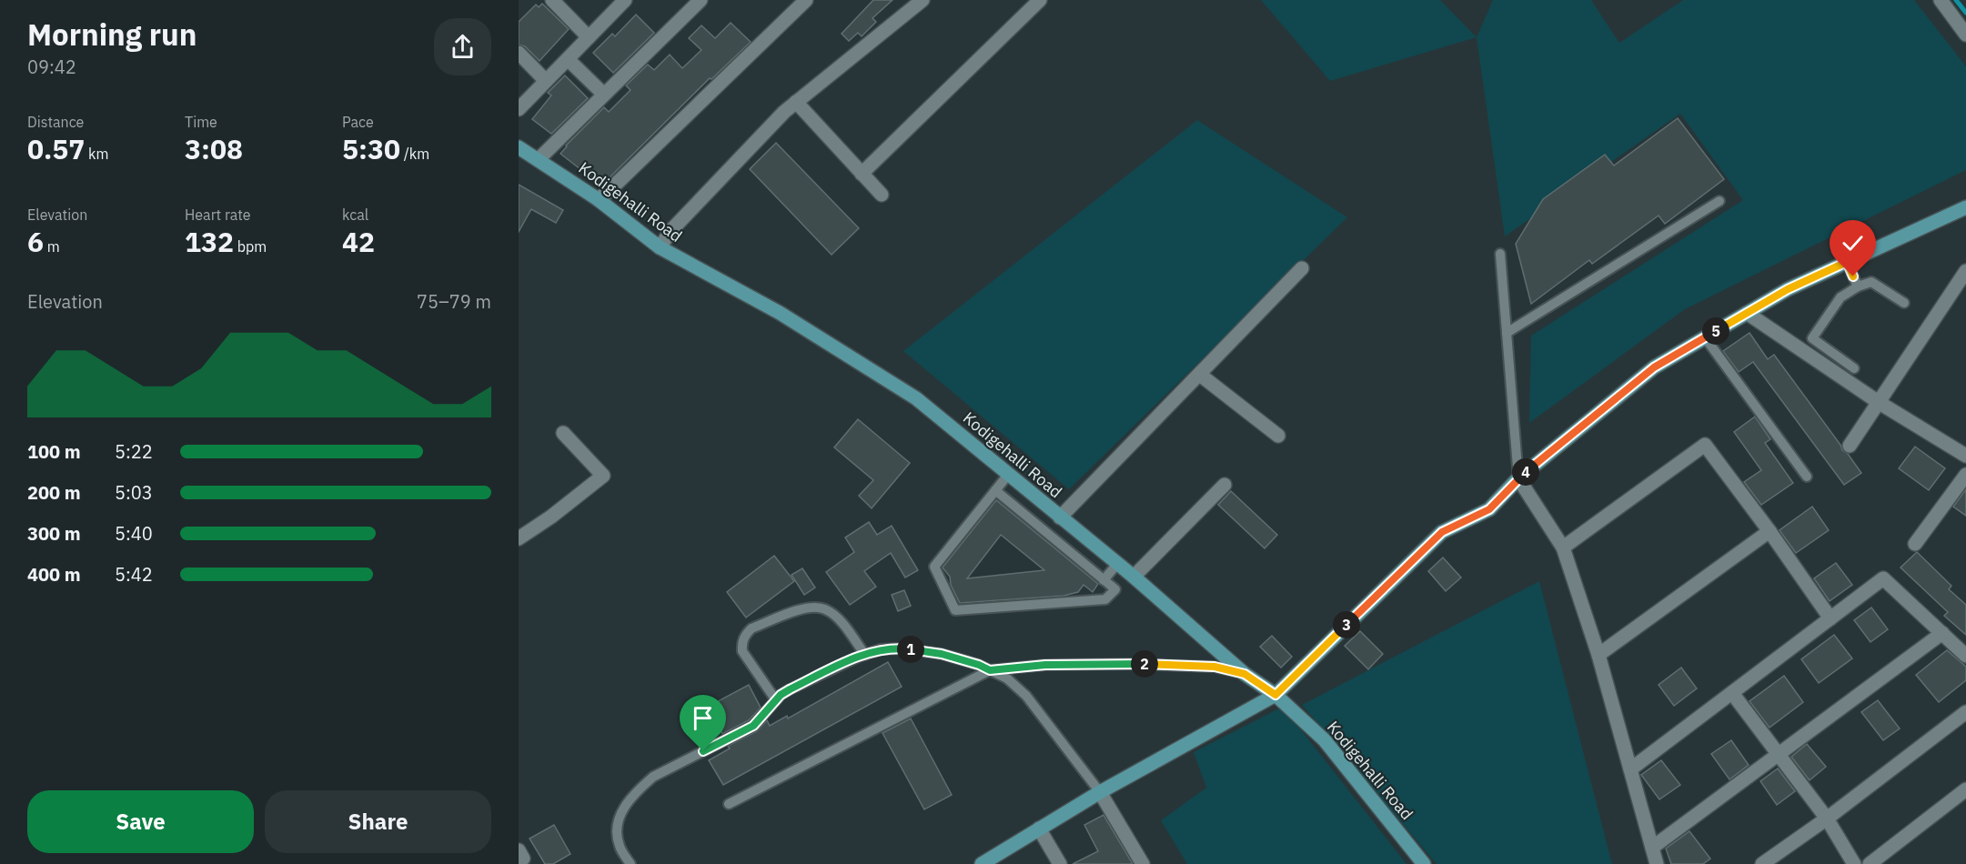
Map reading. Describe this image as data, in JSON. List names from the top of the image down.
{
  "streets": {
    "street": ["Kodigehalli Road"]
  },
  "page": {
    "heading": ["Morning run", "09:42"],
    "stats": [
      ["Distance", "0.57 km"],
      ["Time", "3:08"],
      ["Pace", "5:30 /km"],
      ["Elevation", "6 m"],
      ["Heart rate", "132 bpm"],
      ["kcal", "42"]
    ],
    "chart": ["Elevation", "75–79 m"],
    "pins": [
      "5",
      "4",
      "3",
      "1",
      "2"
    ],
    "list": [
      {
        "name": "100 m",
        "note": "5:22"
      },
      {
        "name": "200 m",
        "note": "5:03"
      },
      {
        "name": "300 m",
        "note": "5:40"
      },
      {
        "name": "400 m",
        "note": "5:42"
      }
    ],
    "buttons": ["Save", "Share"]
  }
}
